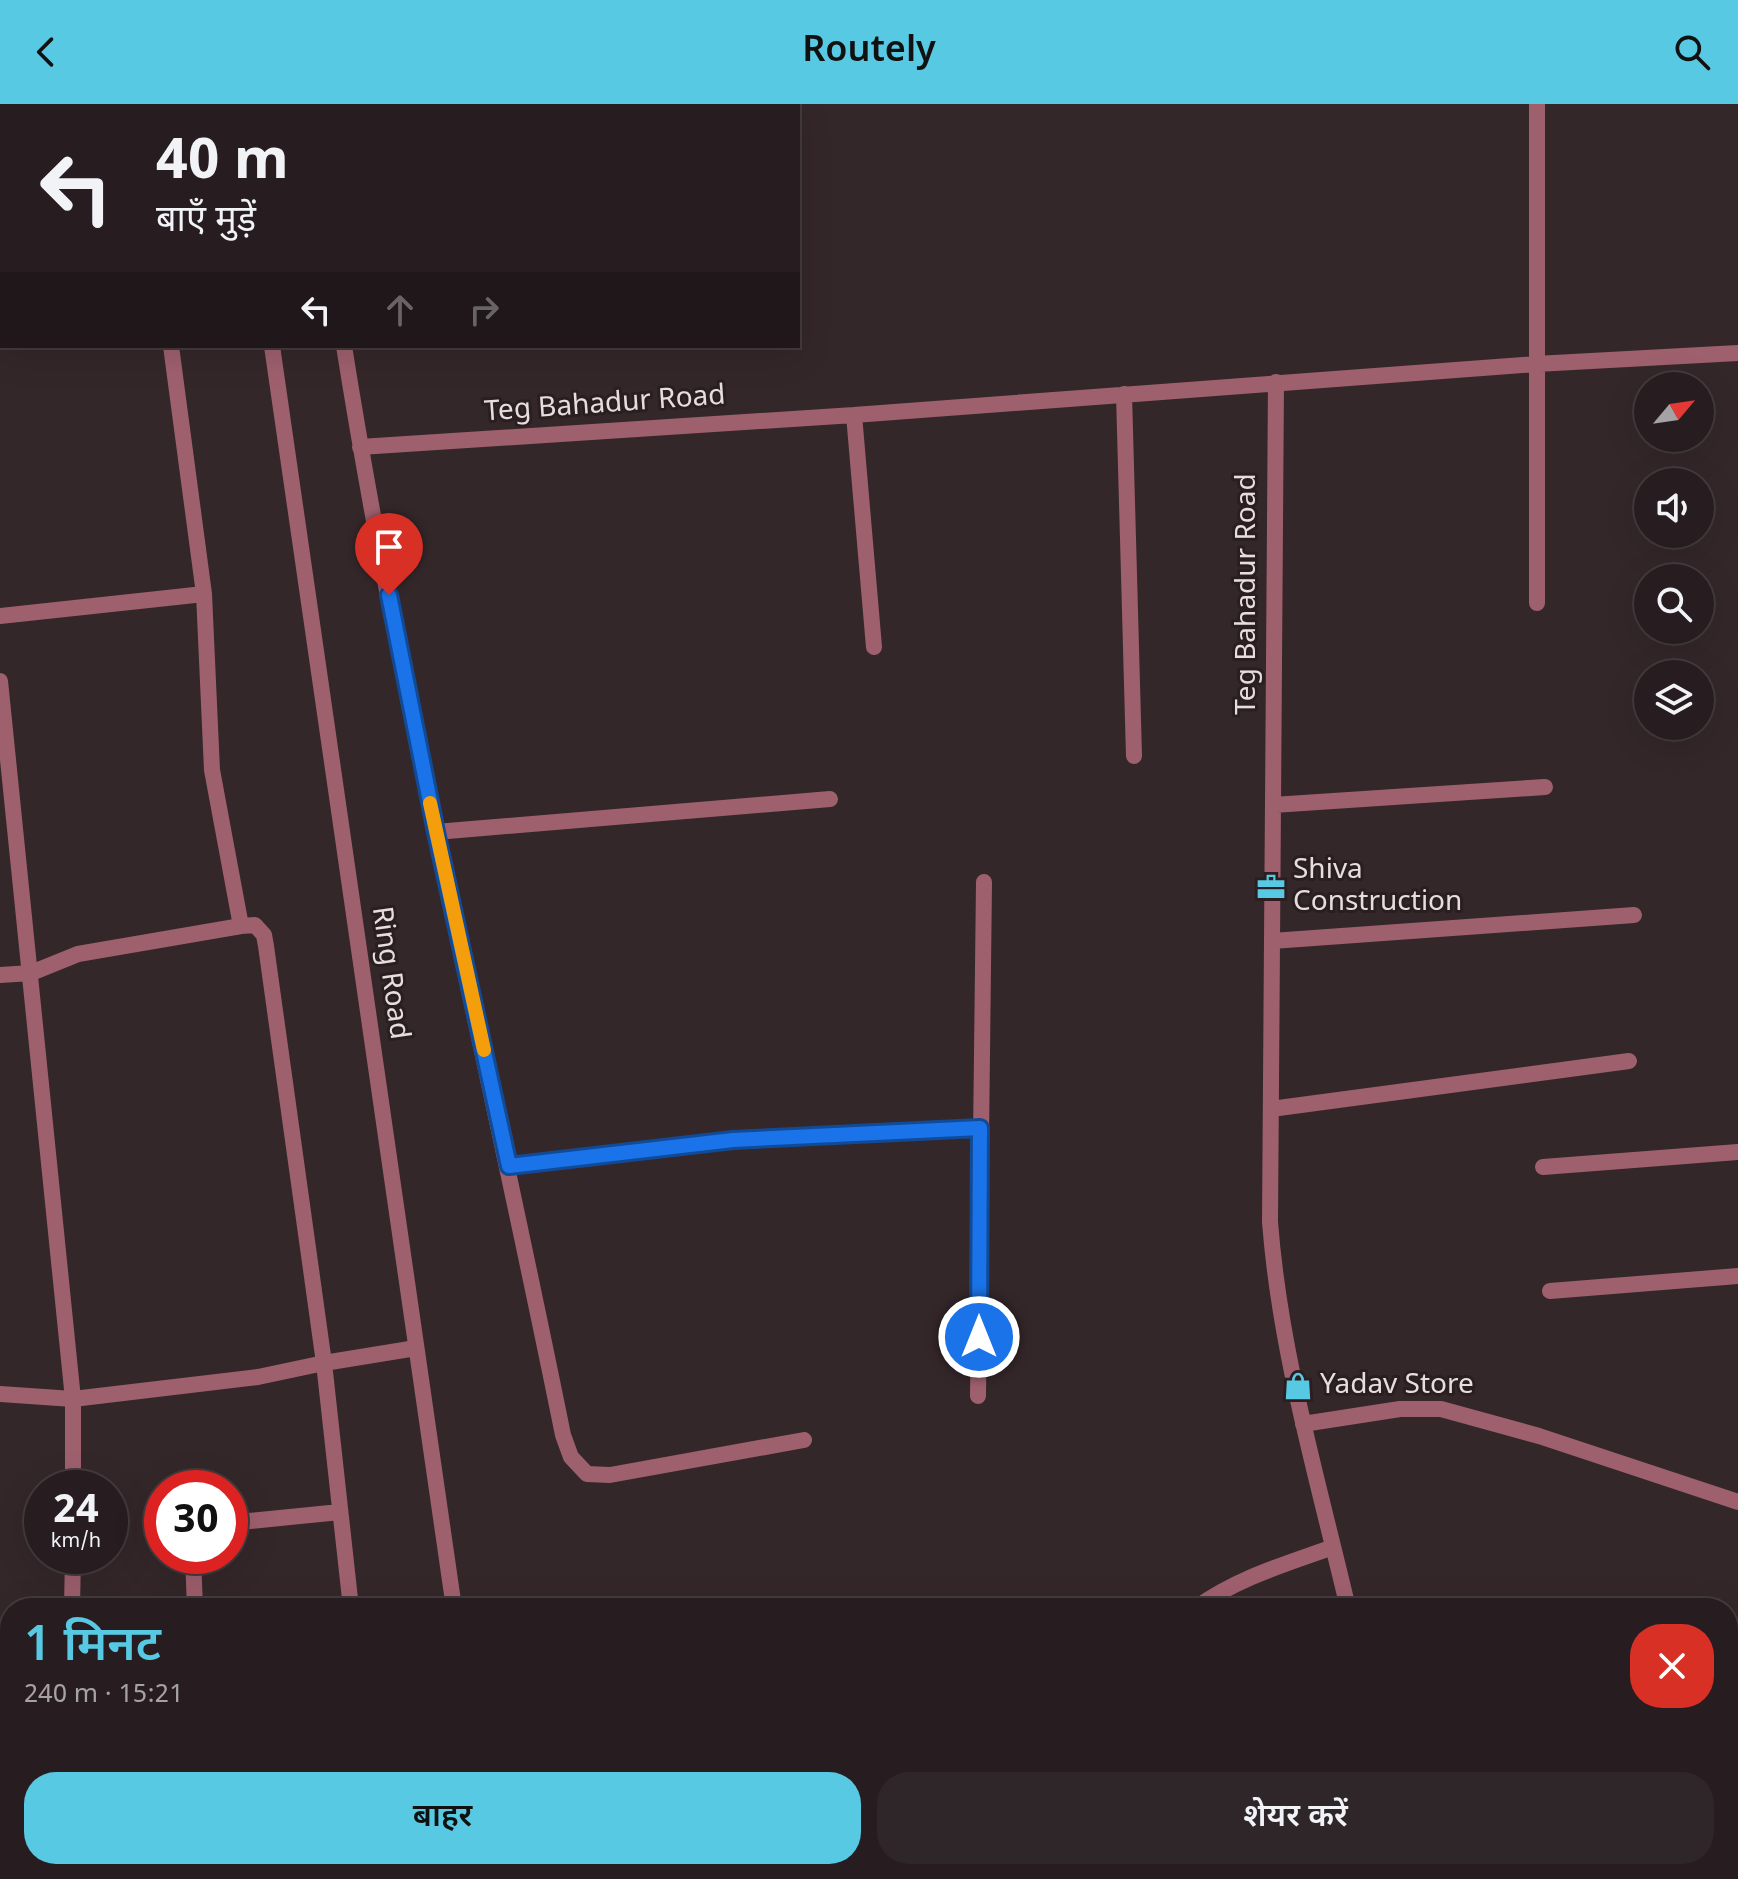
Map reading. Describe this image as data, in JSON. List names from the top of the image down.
{
  "streets": {
    "street": ["Teg Bahadur Road", "Ring Road"]
  },
  "places": {
    "office": ["Shiva Construction"],
    "shop": ["Yadav Store"]
  },
  "north": "top right",
  "page": {
    "header": "Routely",
    "turn": ["40 m", "बाएँ मुड़ें"],
    "speed": "24 km/h",
    "limit": "30",
    "heading": ["1 मिनट", "240 m · 15:21"],
    "buttons": ["बाहर", "शेयर करें"]
  }
}
